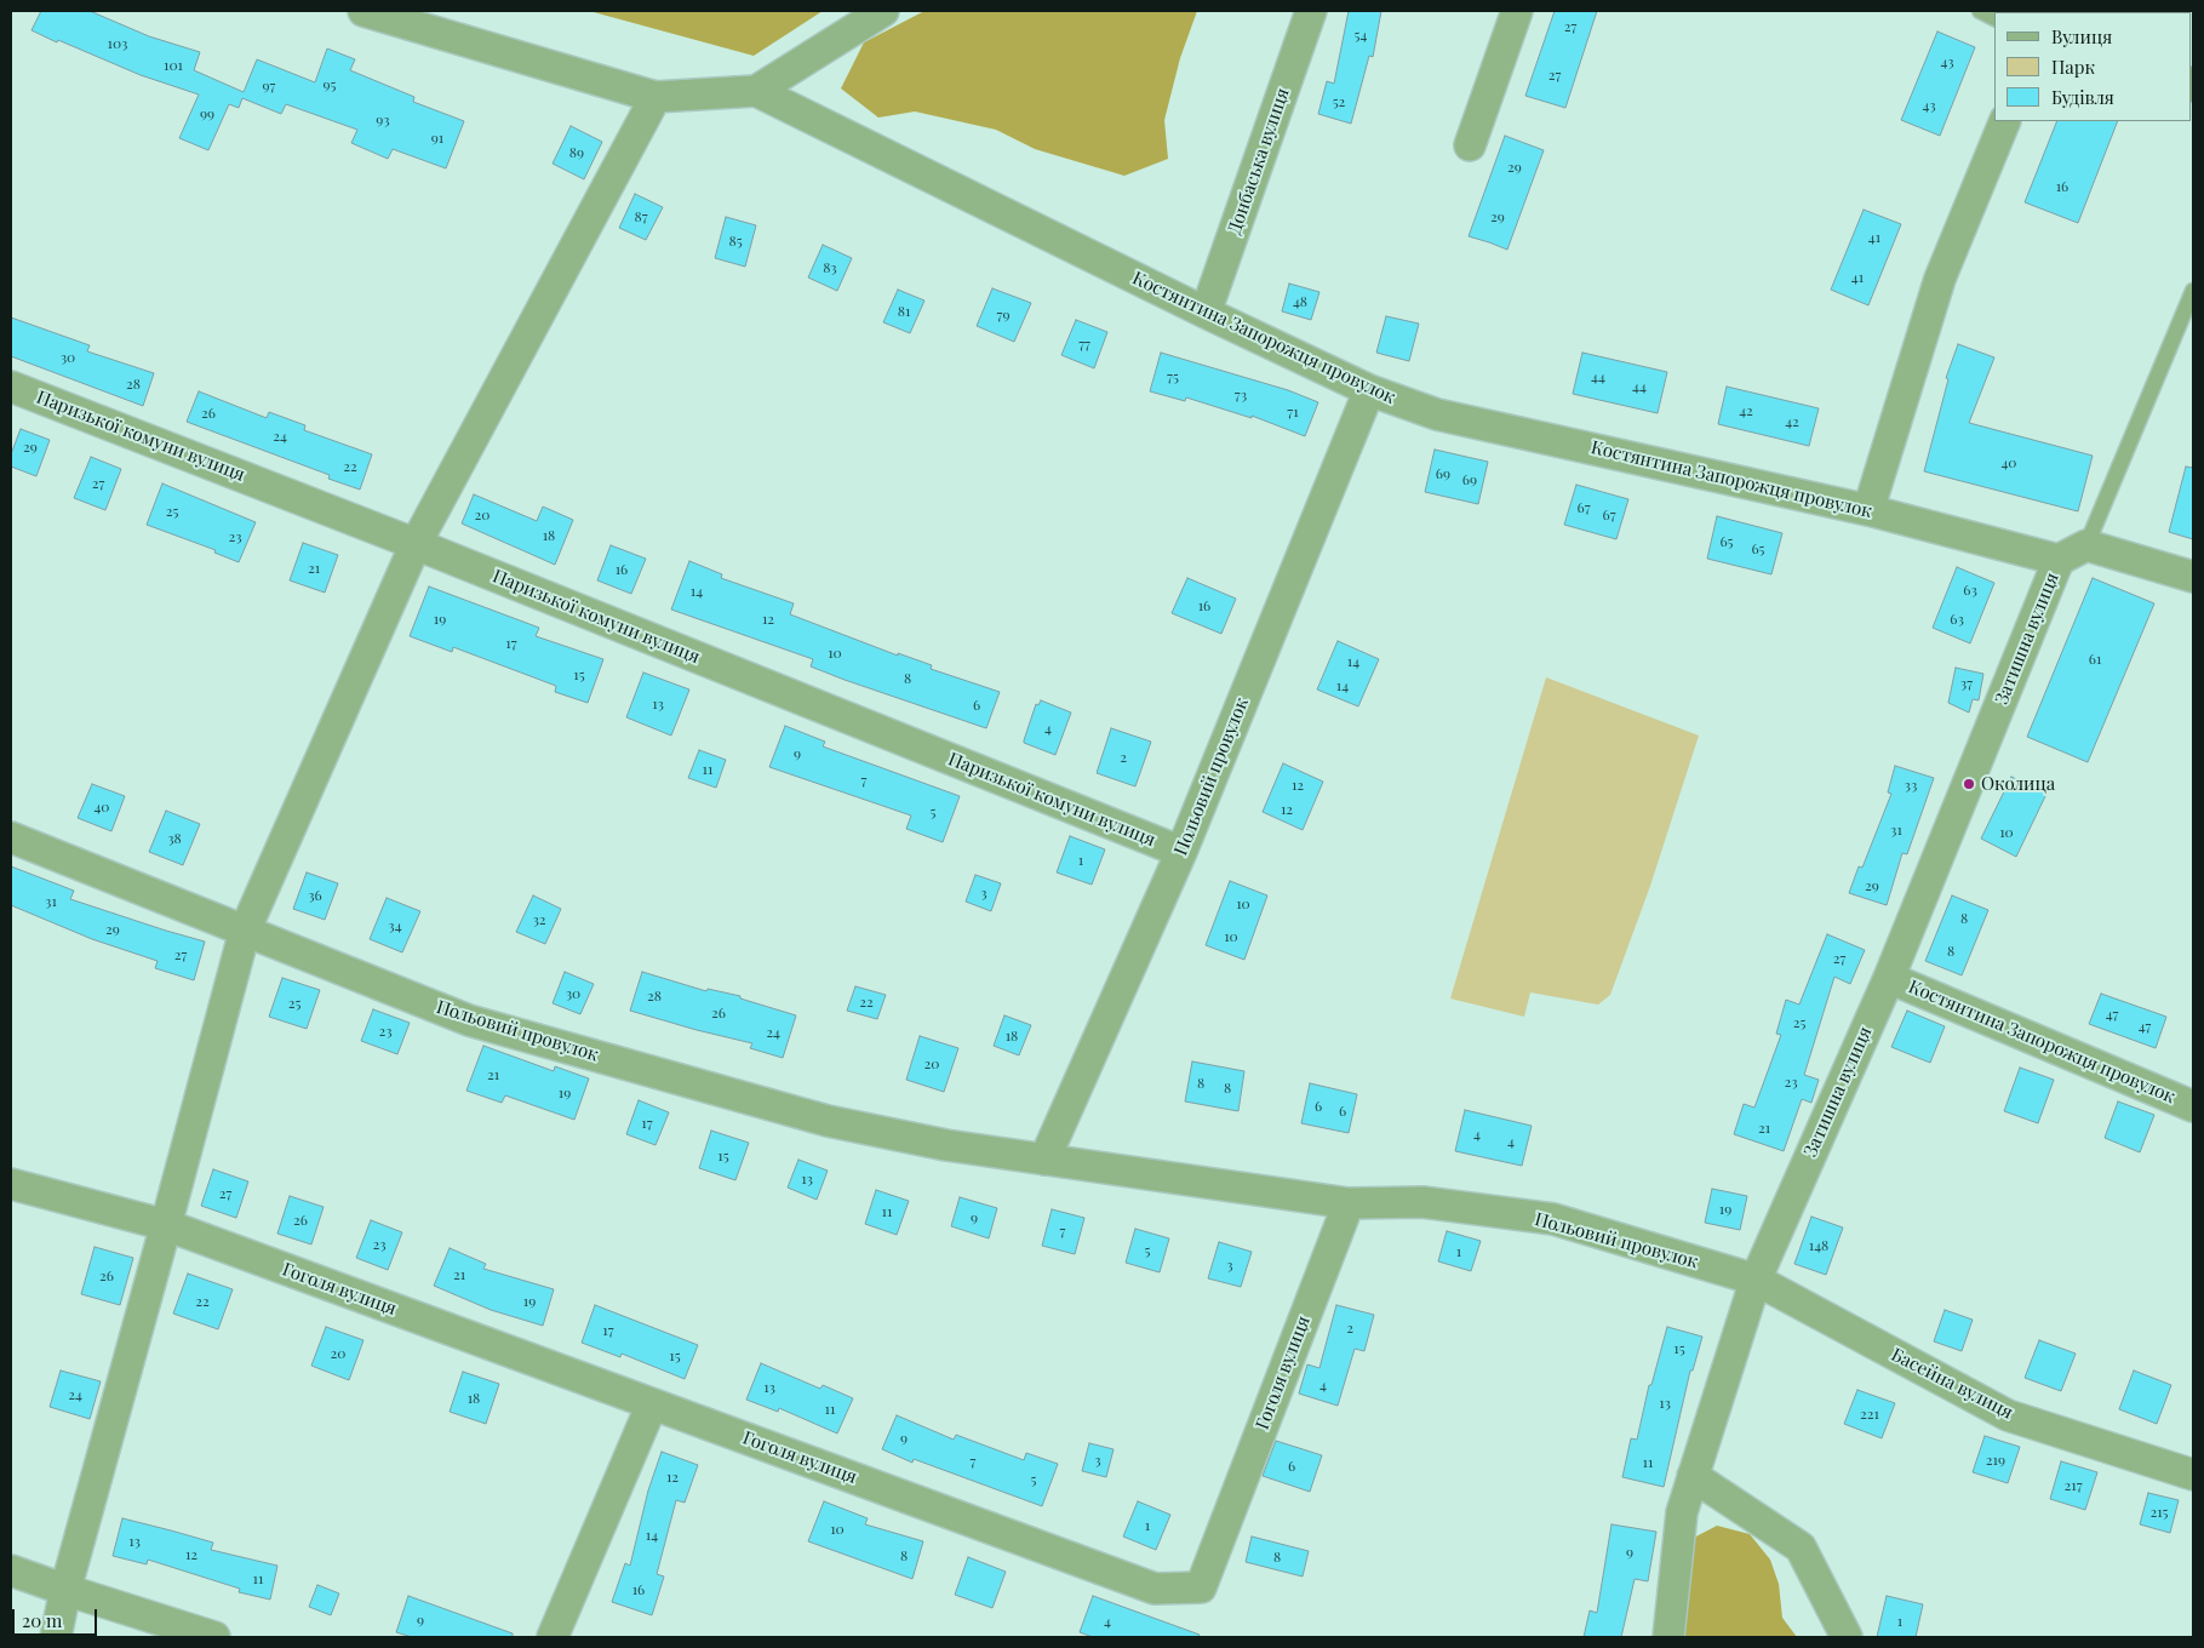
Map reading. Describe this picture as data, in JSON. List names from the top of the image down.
{
  "streets": {
    "street": [
      "Донбаська вулиця",
      "Костянтина Запорожця провулок",
      "Паризької комуни вулиця",
      "Затишна вулиця",
      "Польовий провулок",
      "Гоголя вулиця",
      "Басейна вулиця"
    ]
  },
  "crossings": [
    ["Донбаська вулиця", "Костянтина Запорожця провулок"],
    ["Костянтина Запорожця провулок", "Затишна вулиця"],
    ["Костянтина Запорожця провулок", "Польовий провулок"],
    ["Паризької комуни вулиця", "Польовий провулок"],
    ["Затишна вулиця", "Польовий провулок"],
    ["Затишна вулиця", "Басейна вулиця"],
    ["Польовий провулок", "Гоголя вулиця"],
    ["Польовий провулок", "Басейна вулиця"]
  ],
  "places": ["Околица"],
  "house_numbers": [
    "27",
    "54",
    "103",
    "43",
    "101",
    "27",
    "95",
    "97",
    "52",
    "43",
    "99",
    "93",
    "91",
    "89",
    "29",
    "16",
    "87",
    "29",
    "41",
    "85",
    "83",
    "41",
    "48",
    "81",
    "79",
    "77",
    "30",
    "75",
    "44",
    "28",
    "44",
    "73",
    "42",
    "71",
    "26",
    "42",
    "24",
    "29",
    "40",
    "22",
    "69",
    "69",
    "27",
    "67",
    "25",
    "20",
    "67",
    "18",
    "23",
    "65",
    "65",
    "21",
    "16",
    "63",
    "14",
    "16",
    "19",
    "12",
    "63",
    "17",
    "10",
    "61",
    "14",
    "15",
    "8",
    "37",
    "14",
    "13",
    "6",
    "4",
    "9",
    "2",
    "11",
    "7",
    "12",
    "33",
    "40",
    "12",
    "5",
    "31",
    "10",
    "38",
    "1",
    "29",
    "3",
    "36",
    "31",
    "10",
    "8",
    "32",
    "34",
    "29",
    "10",
    "8",
    "27",
    "27",
    "30",
    "28",
    "22",
    "25",
    "26",
    "47",
    "25",
    "47",
    "23",
    "24",
    "18",
    "20",
    "21",
    "23",
    "8",
    "8",
    "19",
    "6",
    "6",
    "17",
    "21",
    "4",
    "4",
    "15",
    "13",
    "27",
    "19",
    "11",
    "9",
    "26",
    "7",
    "23",
    "148",
    "5",
    "1",
    "3",
    "21",
    "26",
    "22",
    "19",
    "2",
    "17",
    "15",
    "20",
    "15",
    "4",
    "13",
    "24",
    "18",
    "13",
    "11",
    "221",
    "9",
    "3",
    "219",
    "7",
    "11",
    "6",
    "12",
    "5",
    "217",
    "215",
    "1",
    "10",
    "14",
    "13",
    "9",
    "12",
    "8",
    "8",
    "11",
    "16",
    "9",
    "4",
    "1"
  ],
  "legend": ["Вулиця", "Парк", "Будівля"],
  "scale_bar": "20 m"
}
